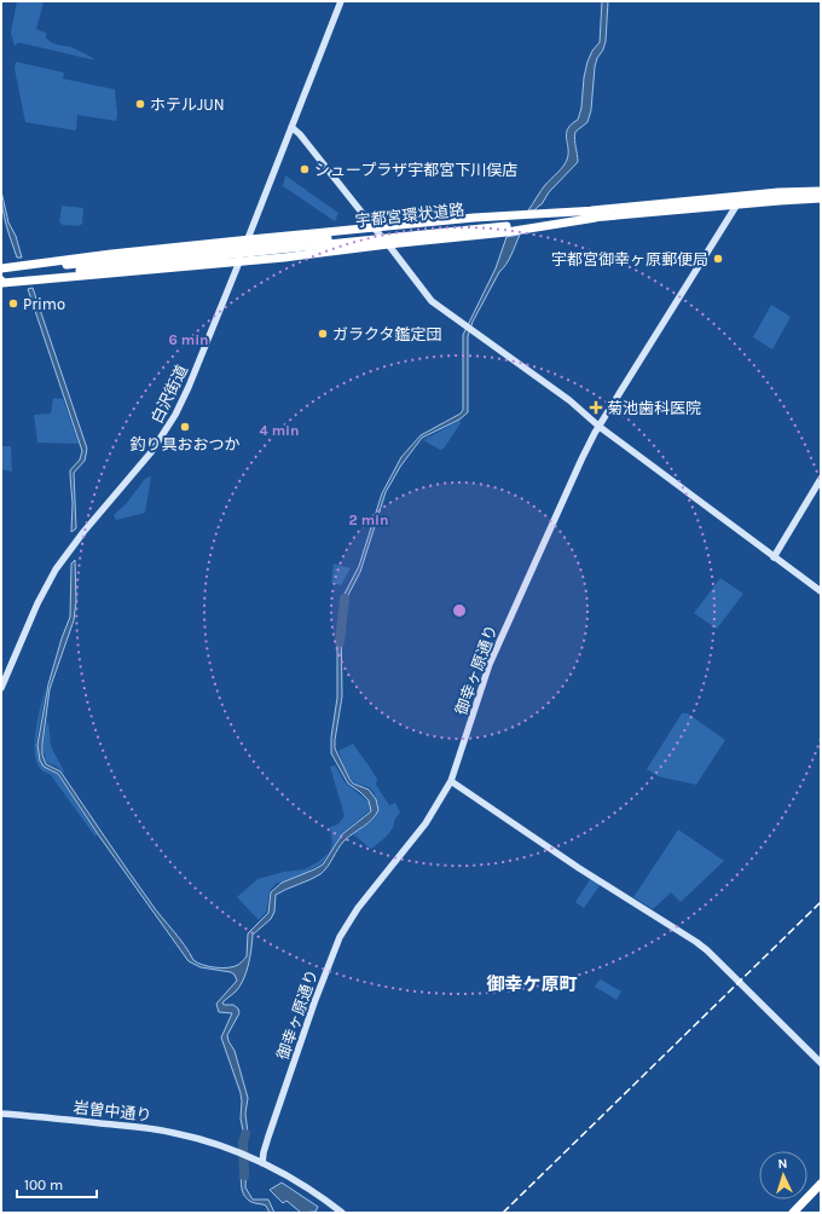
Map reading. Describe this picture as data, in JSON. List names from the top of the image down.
{
  "streets": {
    "highway": ["宇都宮環状道路"],
    "street": ["白沢街道", "御幸ヶ原通り", "岩曽中通り"]
  },
  "crossings": [
    ["宇都宮環状道路", "御幸ヶ原通り"],
    ["御幸ヶ原通り", "岩曽中通り"]
  ],
  "districts": ["御幸ケ原町"],
  "places": {
    "other": [
      "ホテルJUN",
      "シュープラザ宇都宮下川俣店",
      "宇都宮御幸ヶ原郵便局",
      "Primo",
      "ガラクタ鑑定団",
      "釣り具おおつか"
    ],
    "health": ["菊池歯科医院"]
  },
  "scale_bar": "100 m",
  "north": "top",
  "rings": ["6 min", "4 min", "2 min"]
}
